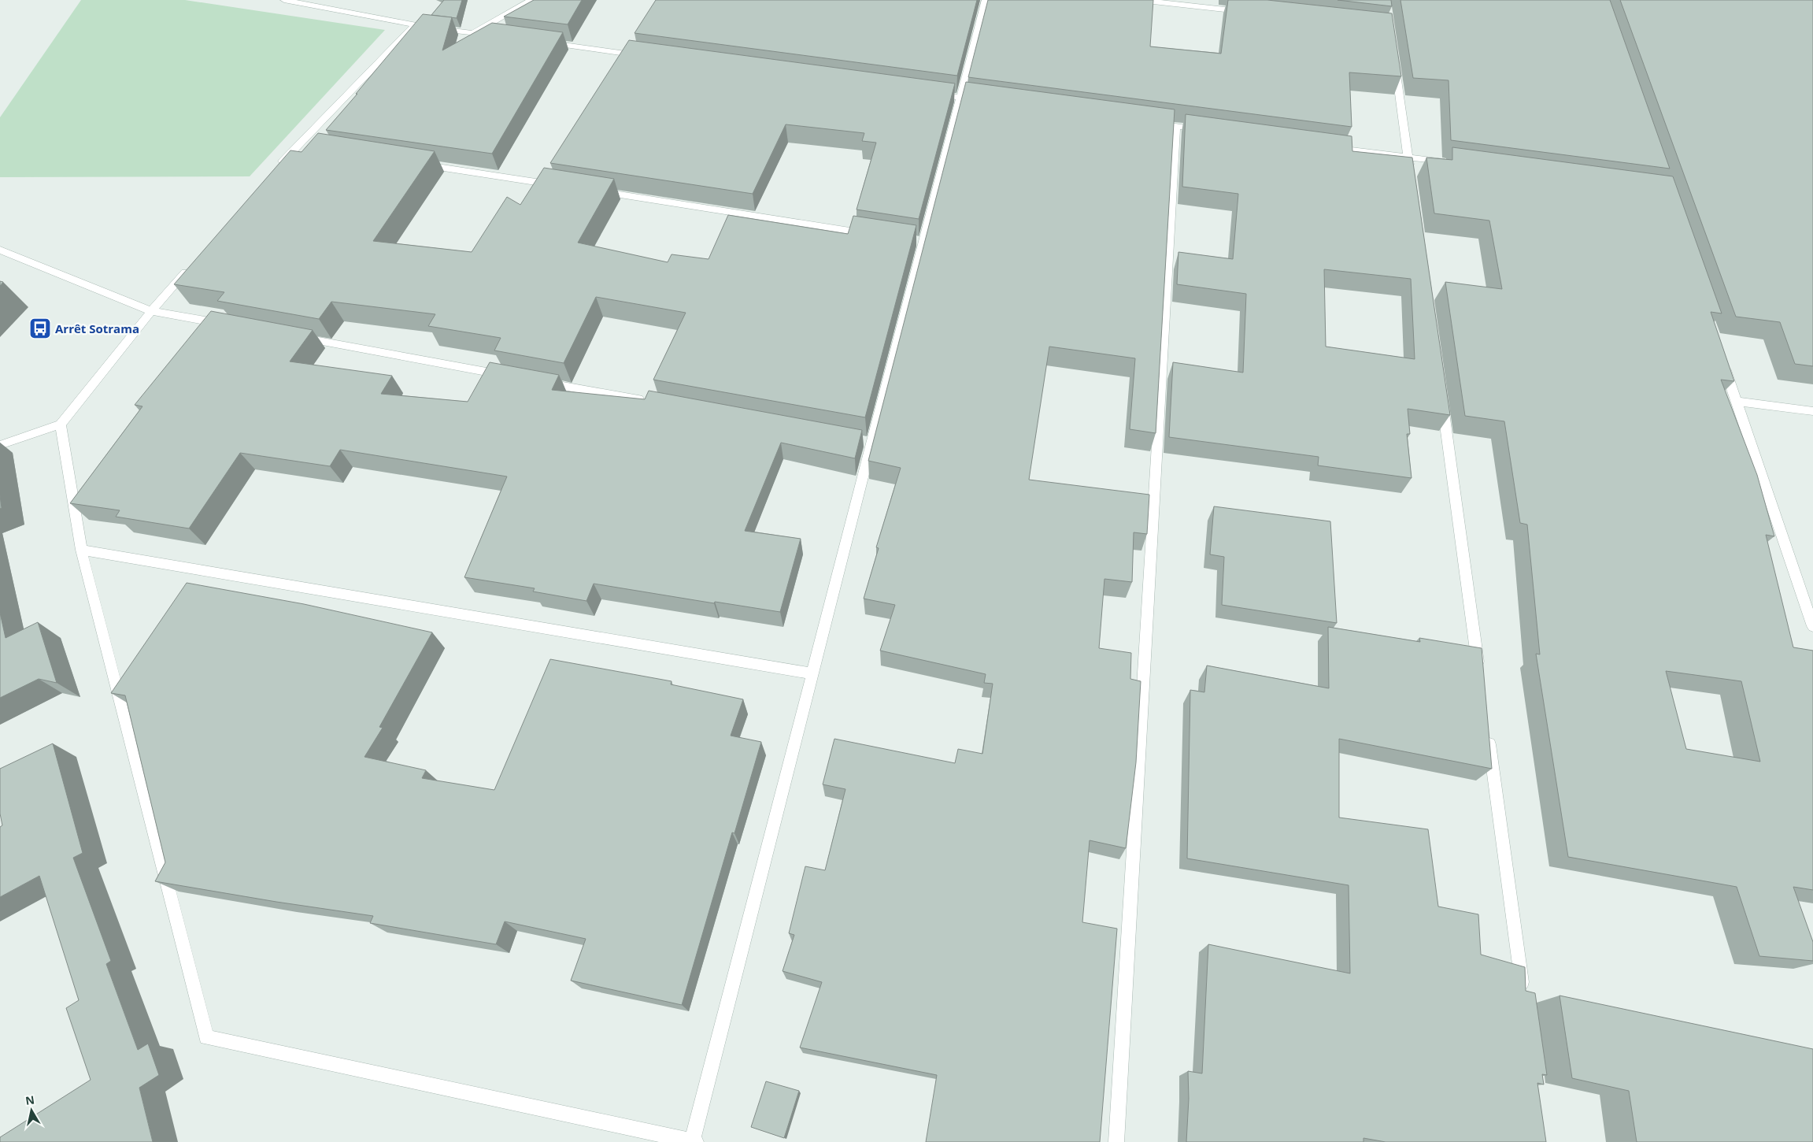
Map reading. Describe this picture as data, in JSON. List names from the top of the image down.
{
  "places": {
    "bus stop": ["Arrêt Sotrama"]
  },
  "north": "top"
}
